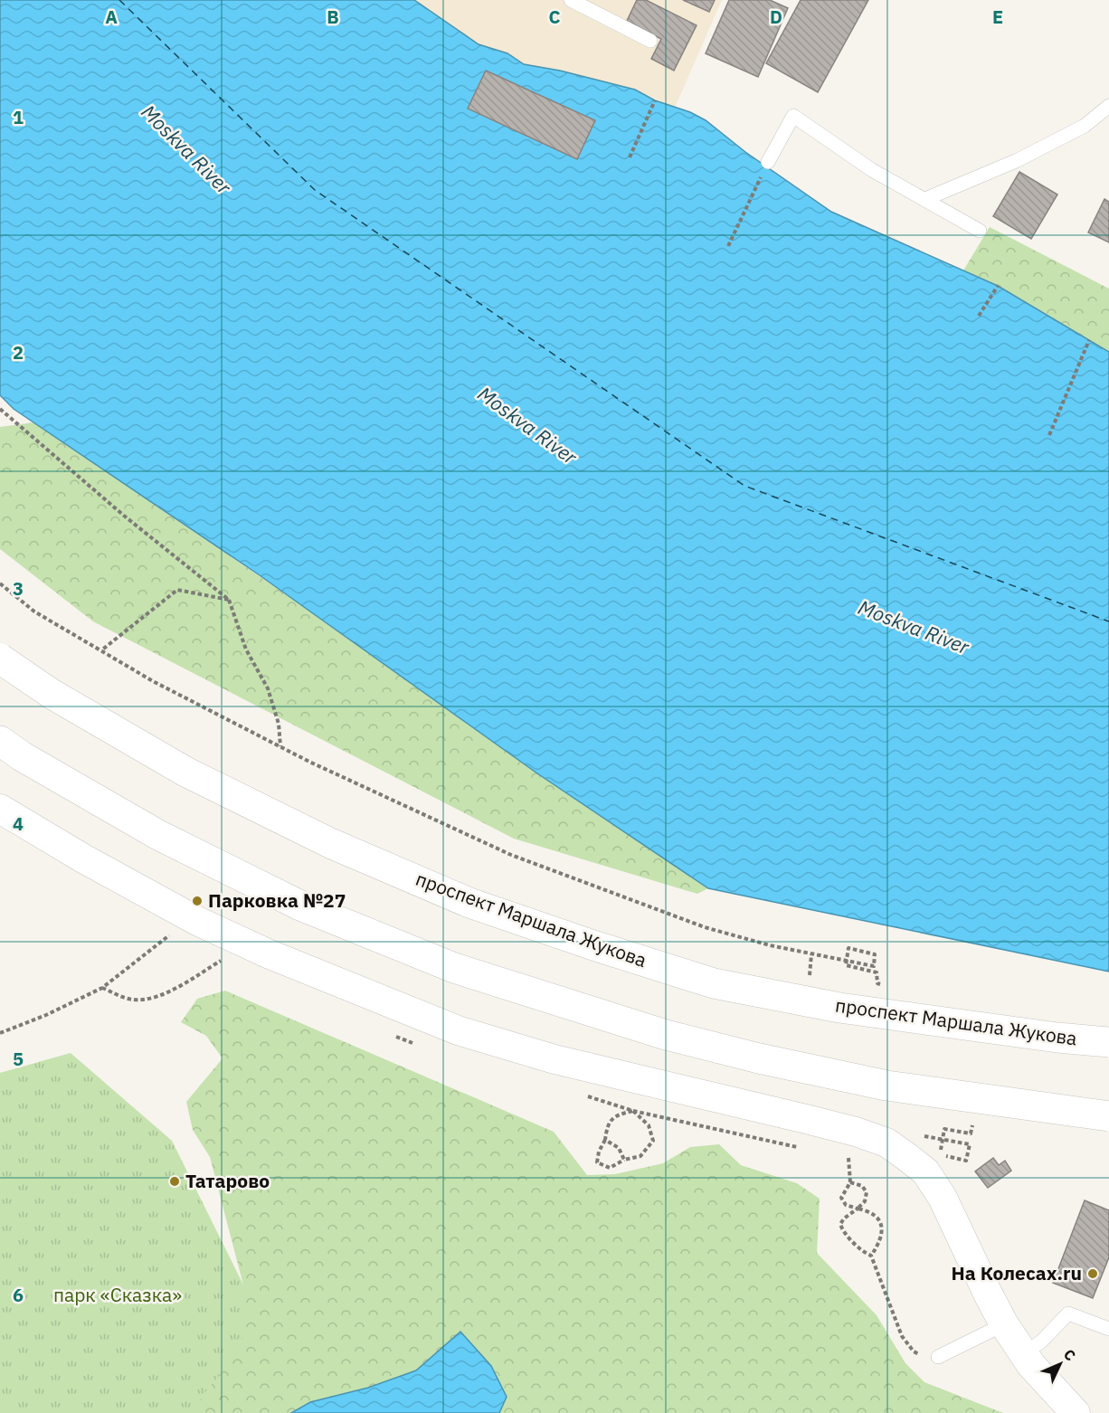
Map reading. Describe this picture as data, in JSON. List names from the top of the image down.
{
  "streets": {
    "main road": ["проспект Маршала Жукова"]
  },
  "water": ["Moskva River"],
  "parks": ["парк «Сказка»"],
  "places": ["Парковка №27", "Татарово", "На Колесах.ru"],
  "north": "top right",
  "grid": {
    "columns": [
      "A",
      "B",
      "C",
      "D",
      "E"
    ],
    "rows": [
      "1",
      "2",
      "3",
      "4",
      "5",
      "6"
    ]
  }
}
